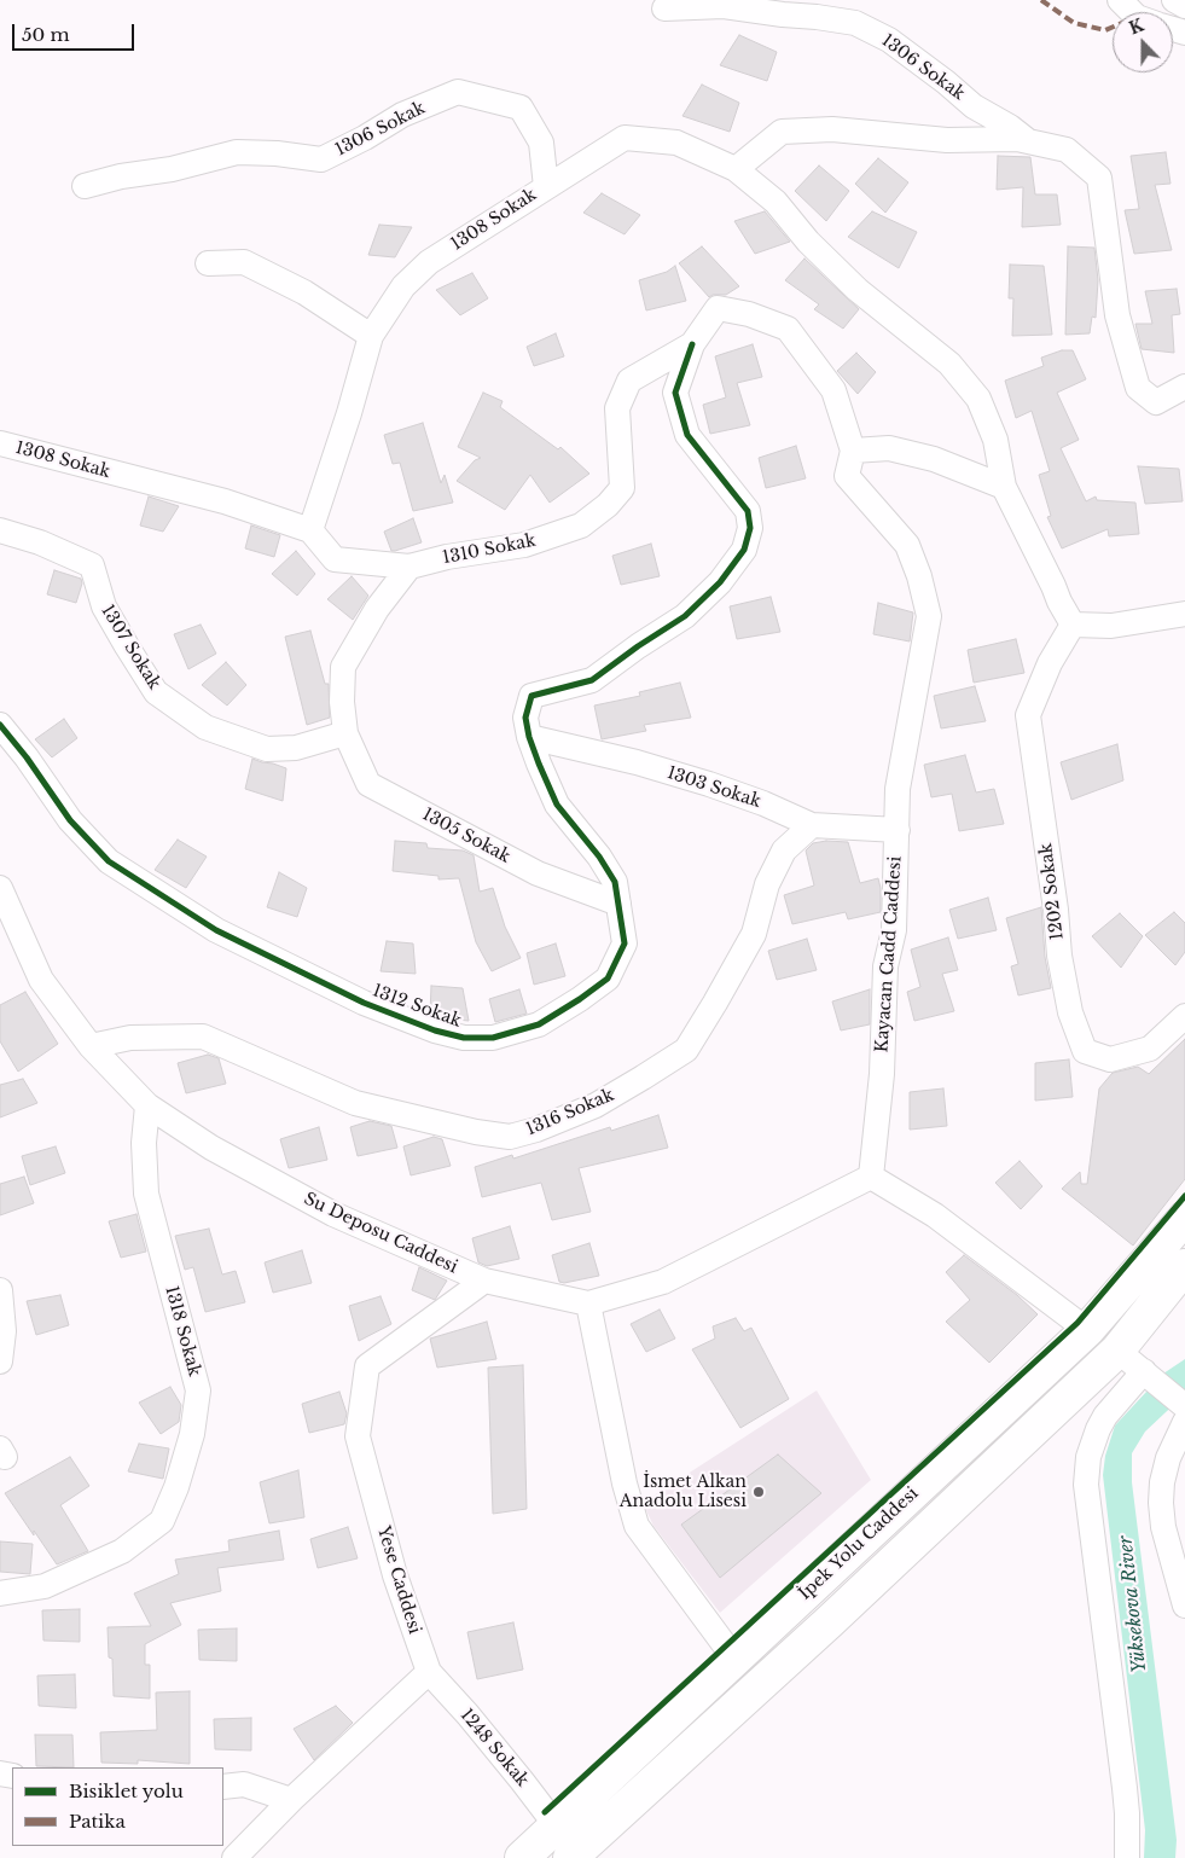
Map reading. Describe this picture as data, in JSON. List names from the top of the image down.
{
  "streets": {
    "highway": ["İpek Yolu Caddesi"],
    "street": [
      "1306 Sokak",
      "1308 Sokak",
      "1310 Sokak",
      "1307 Sokak",
      "1303 Sokak",
      "1305 Sokak",
      "1202 Sokak",
      "Kayacan Cadd Caddesi",
      "1312 Sokak",
      "1316 Sokak",
      "Su Deposu Caddesi",
      "1318 Sokak",
      "Yese Caddesi",
      "1248 Sokak"
    ]
  },
  "crossings": [
    ["1306 Sokak", "1308 Sokak"],
    ["1308 Sokak", "1310 Sokak"],
    ["1310 Sokak", "Kayacan Cadd Caddesi"],
    ["1310 Sokak", "1312 Sokak"],
    ["1307 Sokak", "1305 Sokak"],
    ["1303 Sokak", "Kayacan Cadd Caddesi"],
    ["1303 Sokak", "1312 Sokak"],
    ["1303 Sokak", "1316 Sokak"],
    ["1305 Sokak", "1312 Sokak"],
    ["Kayacan Cadd Caddesi", "Su Deposu Caddesi"],
    ["1316 Sokak", "Su Deposu Caddesi"],
    ["Su Deposu Caddesi", "1318 Sokak"],
    ["Su Deposu Caddesi", "Yese Caddesi"],
    ["İpek Yolu Caddesi", "1248 Sokak"],
    ["Yese Caddesi", "1248 Sokak"]
  ],
  "water": ["Yüksekova River"],
  "places": ["İsmet Alkan Anadolu Lisesi"],
  "legend": ["Bisiklet yolu", "Patika"],
  "scale_bar": "50 m",
  "north": "top"
}
